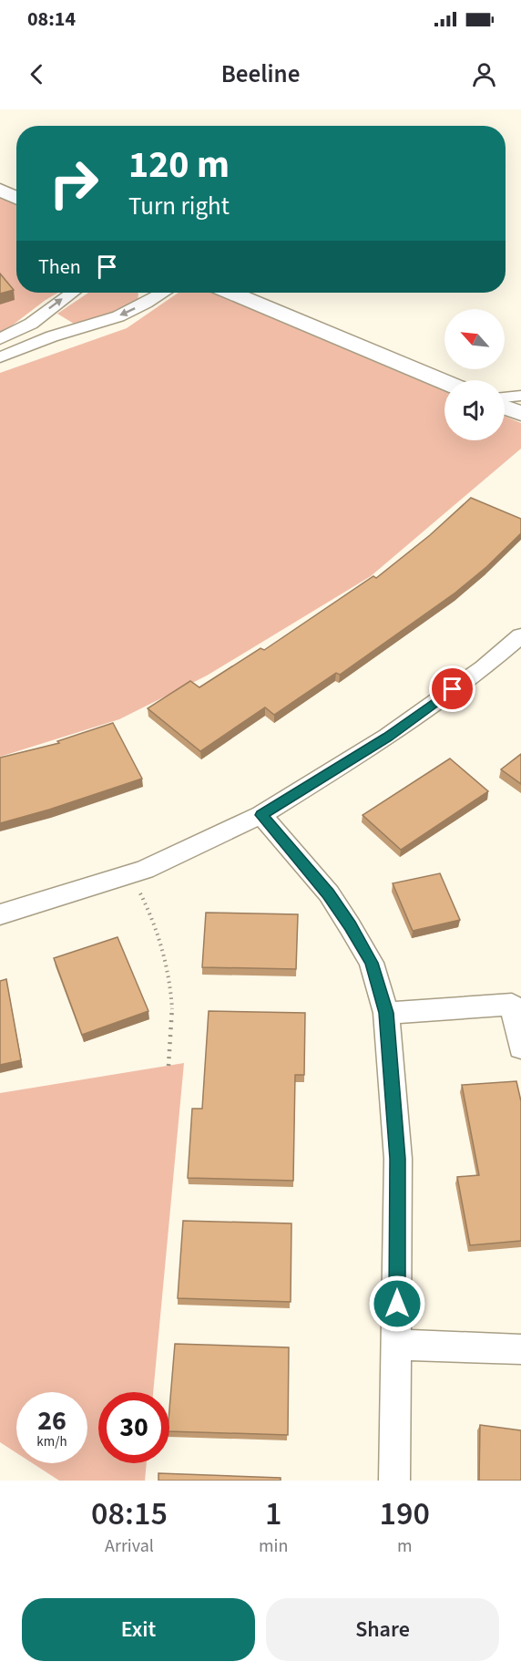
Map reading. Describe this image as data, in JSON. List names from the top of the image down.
{
  "north": "top left",
  "page": {
    "status": "08:14",
    "header": "Beeline",
    "turn": ["120 m", "Turn right"],
    "then": "Then",
    "speed": "26 km/h",
    "limit": "30",
    "eta": [
      "08:15",
      "Arrival",
      "1",
      "min",
      "190",
      "m"
    ],
    "buttons": ["Exit", "Share"]
  }
}
